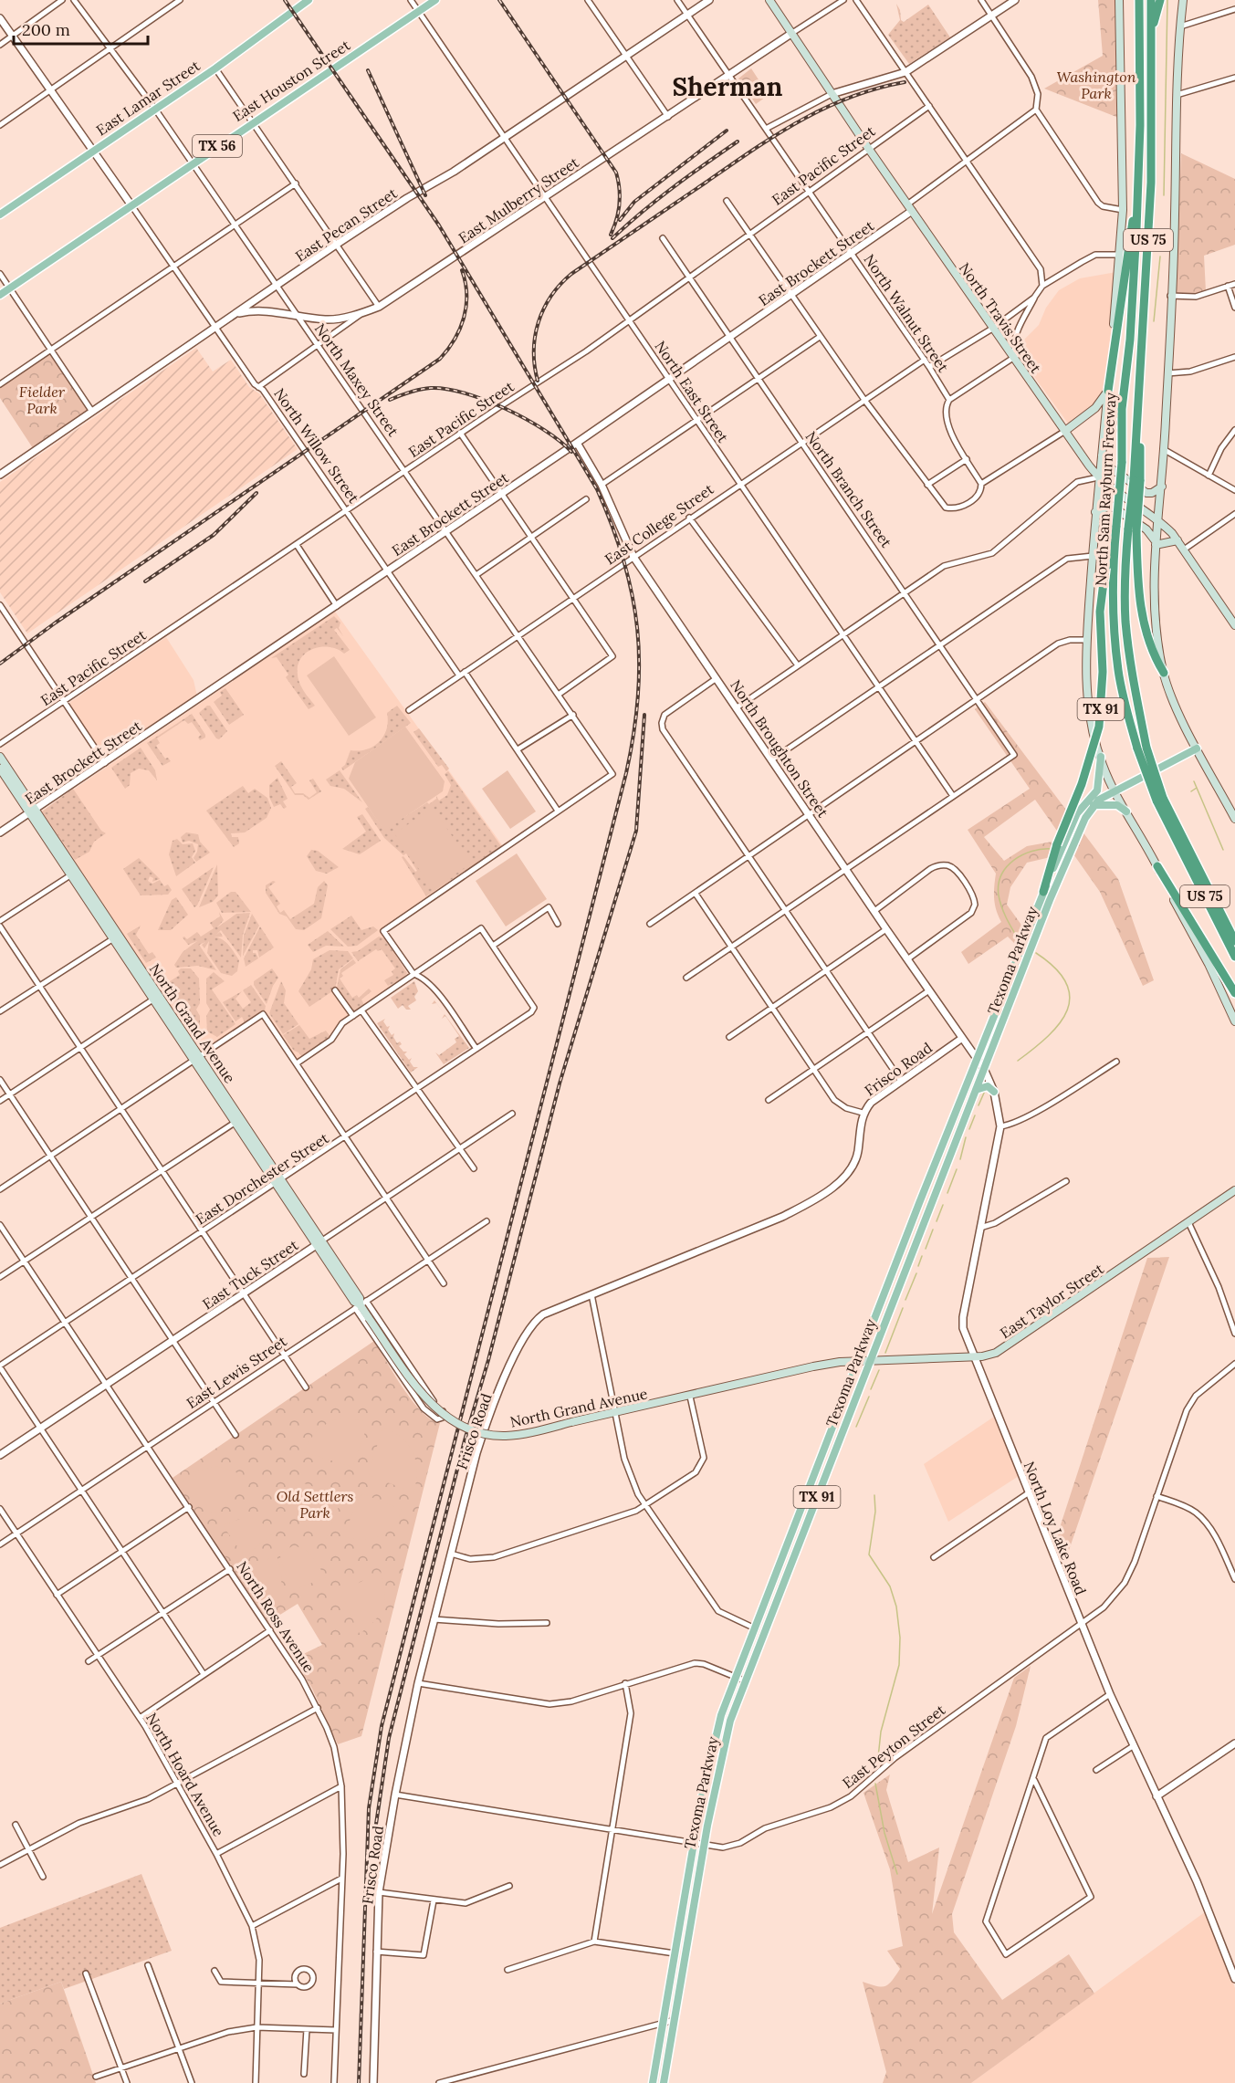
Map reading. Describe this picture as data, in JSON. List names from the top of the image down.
{
  "streets": {
    "highway": ["US 75", "North Sam Rayburn Freeway", "TX 91"],
    "main road": [
      "East Houston Street",
      "East Lamar Street",
      "TX 56",
      "North Travis Street",
      "Texoma Parkway",
      "North Grand Avenue",
      "East Taylor Street"
    ],
    "street": [
      "East Pacific Street",
      "East Mulberry Street",
      "East Pecan Street",
      "East Brockett Street",
      "North Walnut Street",
      "North Maxey Street",
      "North East Street",
      "North Willow Street",
      "North Branch Street",
      "East College Street",
      "North Broughton Street",
      "Frisco Road",
      "East Dorchester Street",
      "East Tuck Street",
      "East Lewis Street",
      "North Loy Lake Road",
      "North Ross Avenue",
      "East Peyton Street",
      "North Hoard Avenue"
    ]
  },
  "crossings": [
    ["East Houston Street", "North Maxey Street"],
    ["East Houston Street", "North East Street"],
    ["East Houston Street", "North Willow Street"],
    ["East Lamar Street", "North Maxey Street"],
    ["East Pacific Street", "North Walnut Street"],
    ["East Pacific Street", "North Travis Street"],
    ["East Pacific Street", "North Maxey Street"],
    ["East Pacific Street", "North East Street"],
    ["East Pacific Street", "North Willow Street"],
    ["East Pacific Street", "North Branch Street"],
    ["East Mulberry Street", "North Walnut Street"],
    ["East Mulberry Street", "North Travis Street"],
    ["East Mulberry Street", "North Maxey Street"],
    ["East Mulberry Street", "North East Street"],
    ["East Mulberry Street", "North Willow Street"],
    ["East Pecan Street", "North Walnut Street"],
    ["East Pecan Street", "North Maxey Street"],
    ["East Pecan Street", "North East Street"],
    ["East Pecan Street", "North Willow Street"],
    ["East Brockett Street", "North Walnut Street"],
    ["East Brockett Street", "North Travis Street"],
    ["East Brockett Street", "North Maxey Street"],
    ["East Brockett Street", "North East Street"],
    ["East Brockett Street", "North Willow Street"],
    ["East Brockett Street", "North Branch Street"],
    ["East Brockett Street", "North Broughton Street"],
    ["East Brockett Street", "North Grand Avenue"],
    ["North Walnut Street", "East College Street"],
    ["North Travis Street", "North Sam Rayburn Freeway"],
    ["North Maxey Street", "East College Street"],
    ["North East Street", "North Branch Street"],
    ["North East Street", "East College Street"],
    ["North Willow Street", "East College Street"],
    ["North Branch Street", "East College Street"],
    ["North Sam Rayburn Freeway", "TX 91"],
    ["North Sam Rayburn Freeway", "Texoma Parkway"],
    ["East College Street", "North Broughton Street"],
    ["TX 91", "Texoma Parkway"],
    ["North Broughton Street", "Texoma Parkway"],
    ["North Broughton Street", "Frisco Road"],
    ["North Broughton Street", "North Loy Lake Road"],
    ["Texoma Parkway", "North Grand Avenue"],
    ["Texoma Parkway", "East Taylor Street"],
    ["Texoma Parkway", "North Loy Lake Road"],
    ["Texoma Parkway", "East Peyton Street"],
    ["North Grand Avenue", "East Dorchester Street"],
    ["North Grand Avenue", "East Tuck Street"],
    ["North Grand Avenue", "East Taylor Street"],
    ["North Grand Avenue", "East Lewis Street"],
    ["Frisco Road", "East Peyton Street"],
    ["East Dorchester Street", "North Ross Avenue"],
    ["East Tuck Street", "North Ross Avenue"],
    ["East Taylor Street", "North Loy Lake Road"],
    ["East Lewis Street", "North Ross Avenue"],
    ["East Lewis Street", "North Hoard Avenue"],
    ["North Loy Lake Road", "East Peyton Street"]
  ],
  "districts": ["Sherman"],
  "parks": ["Washington Park", "Fielder Park", "Old Settlers Park"],
  "scale_bar": "200 m"
}
